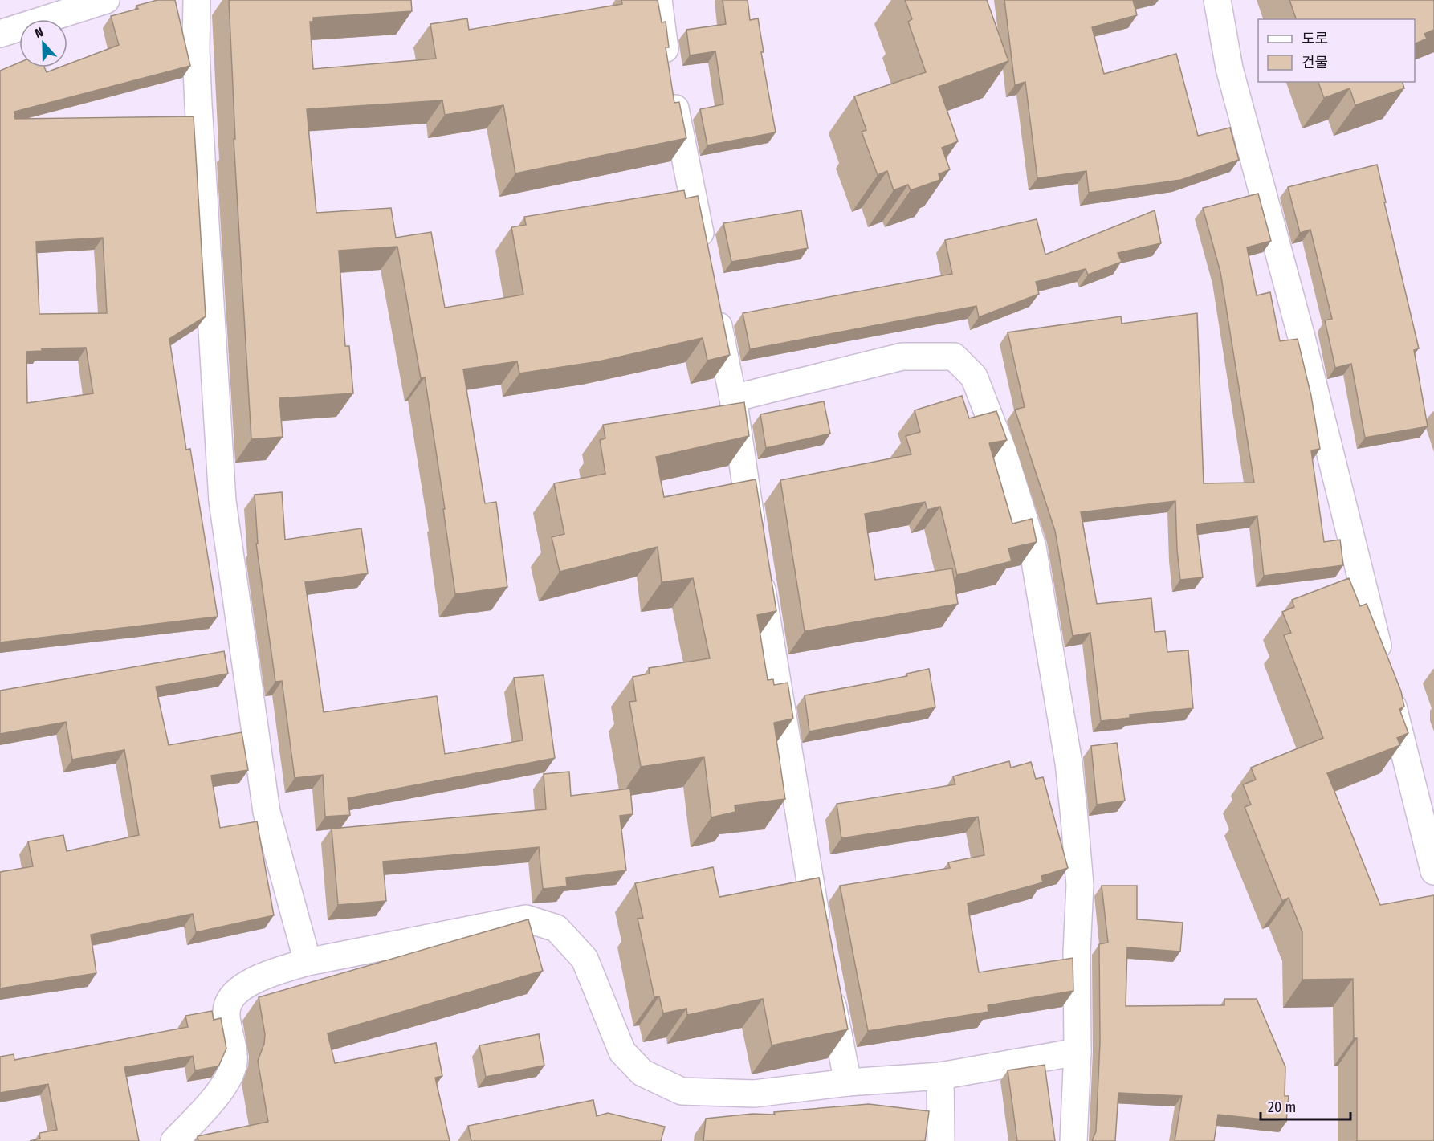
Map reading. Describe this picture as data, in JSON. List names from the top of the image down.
{
  "legend": ["도로", "건물"],
  "scale_bar": "20 m",
  "north": "top"
}
